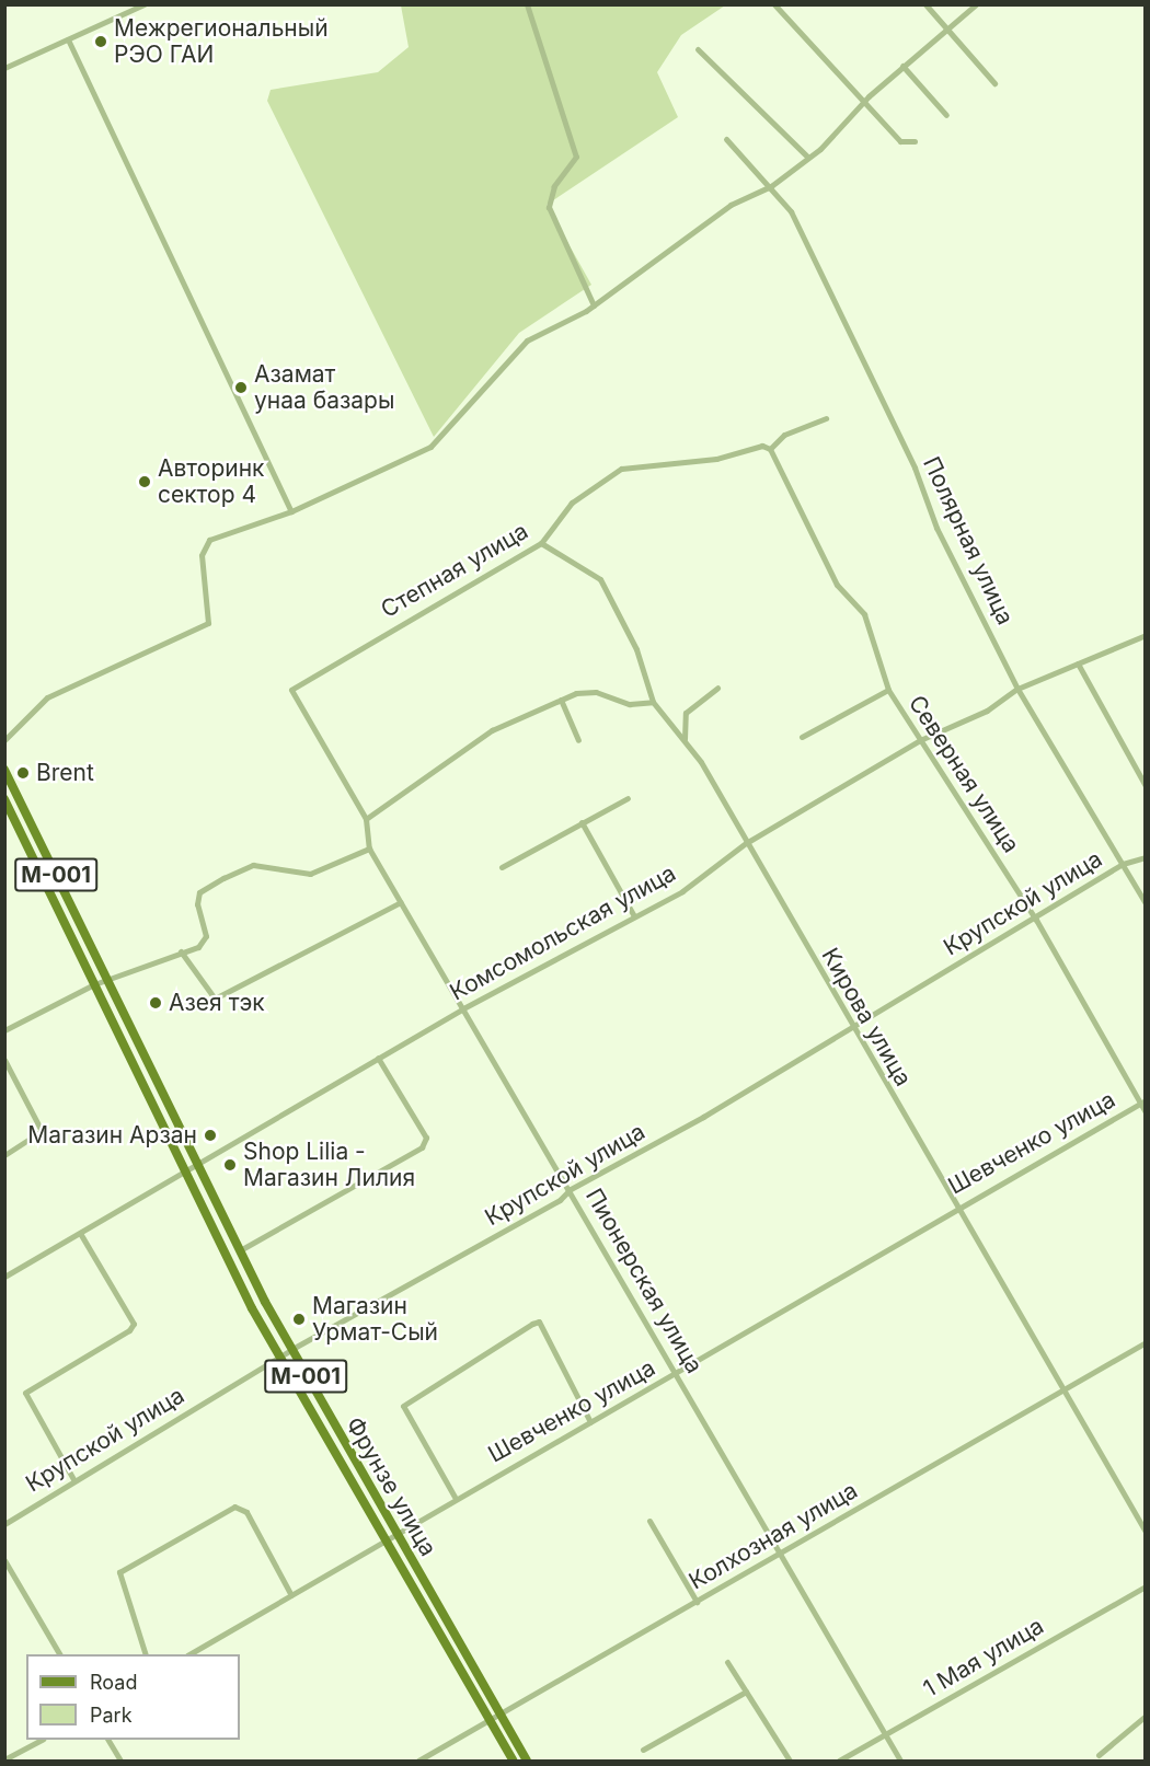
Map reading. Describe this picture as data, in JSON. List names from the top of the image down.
{
  "streets": {
    "main road": ["M-001", "Фрунзе улица"],
    "street": [
      "Полярная улица",
      "Степная улица",
      "Северная улица",
      "Крупской улица",
      "Комсомольская улица",
      "Кирова улица",
      "Шевченко улица",
      "Пионерская улица",
      "Колхозная улица",
      "1 Мая улица"
    ]
  },
  "crossings": [
    ["Полярная улица", "Крупской улица"],
    ["Полярная улица", "Комсомольская улица"],
    ["Степная улица", "Северная улица"],
    ["Степная улица", "Кирова улица"],
    ["Степная улица", "Пионерская улица"],
    ["Северная улица", "Крупской улица"],
    ["Северная улица", "Комсомольская улица"],
    ["Северная улица", "Шевченко улица"],
    ["M-001", "Фрунзе улица"],
    ["Крупской улица", "Кирова улица"],
    ["Крупской улица", "Пионерская улица"],
    ["Крупской улица", "Фрунзе улица"],
    ["Комсомольская улица", "Кирова улица"],
    ["Комсомольская улица", "Пионерская улица"],
    ["Комсомольская улица", "Фрунзе улица"],
    ["Кирова улица", "Шевченко улица"],
    ["Кирова улица", "Колхозная улица"],
    ["Шевченко улица", "Пионерская улица"],
    ["Шевченко улица", "Фрунзе улица"],
    ["Пионерская улица", "Колхозная улица"],
    ["Пионерская улица", "1 Мая улица"],
    ["Фрунзе улица", "Колхозная улица"]
  ],
  "places": [
    "Межрегиональный РЭО ГАИ",
    "Азамат унаа базары",
    "Авторинк сектор 4",
    "Brent",
    "Азея тэк",
    "Магазин Арзан",
    "Shop Lilia - Магазин Лилия",
    "Магазин Урмат-Сый"
  ],
  "legend": ["Road", "Park"]
}
